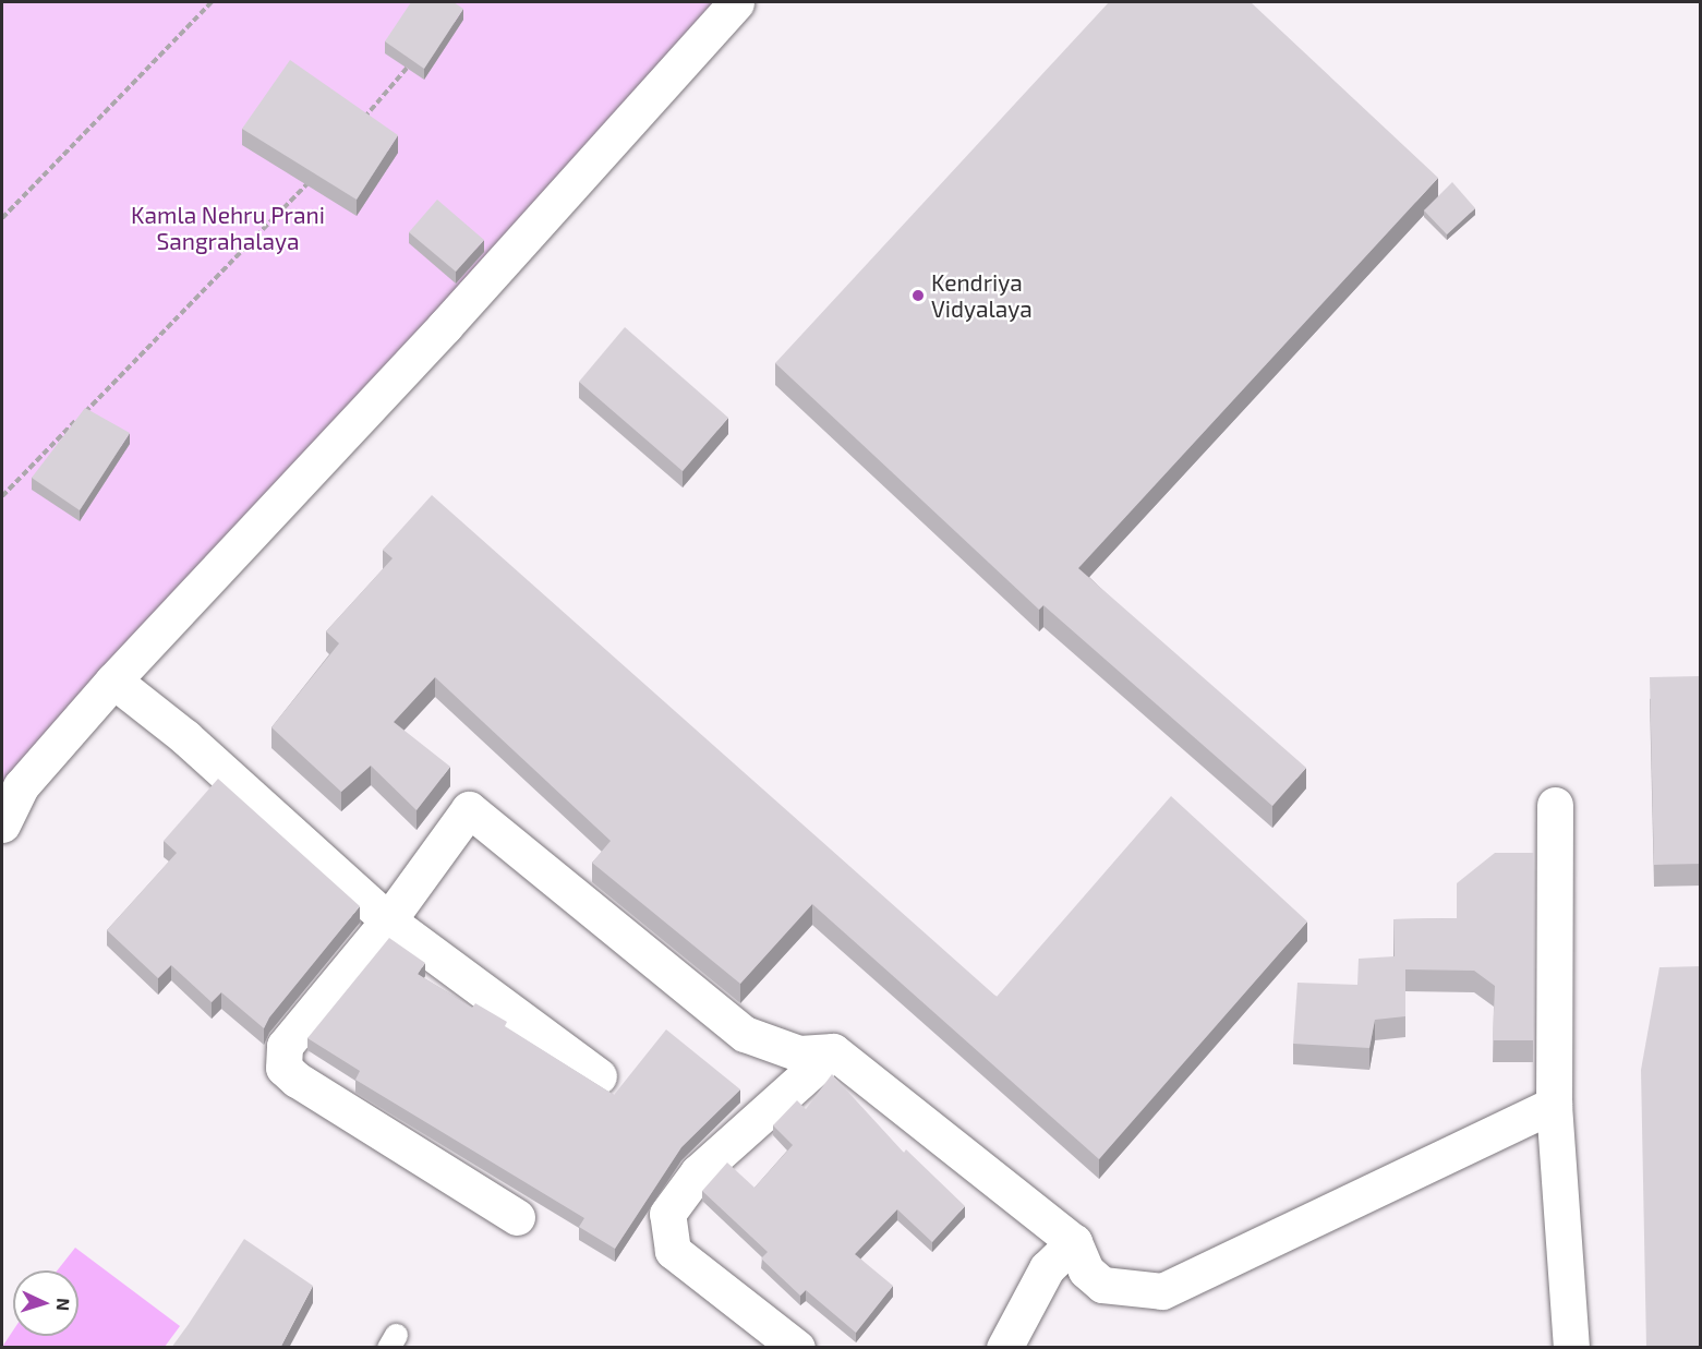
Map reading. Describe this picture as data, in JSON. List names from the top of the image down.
{
  "parks": ["Kamla Nehru Prani Sangrahalaya"],
  "places": ["Kendriya Vidyalaya"],
  "north": "right"
}
